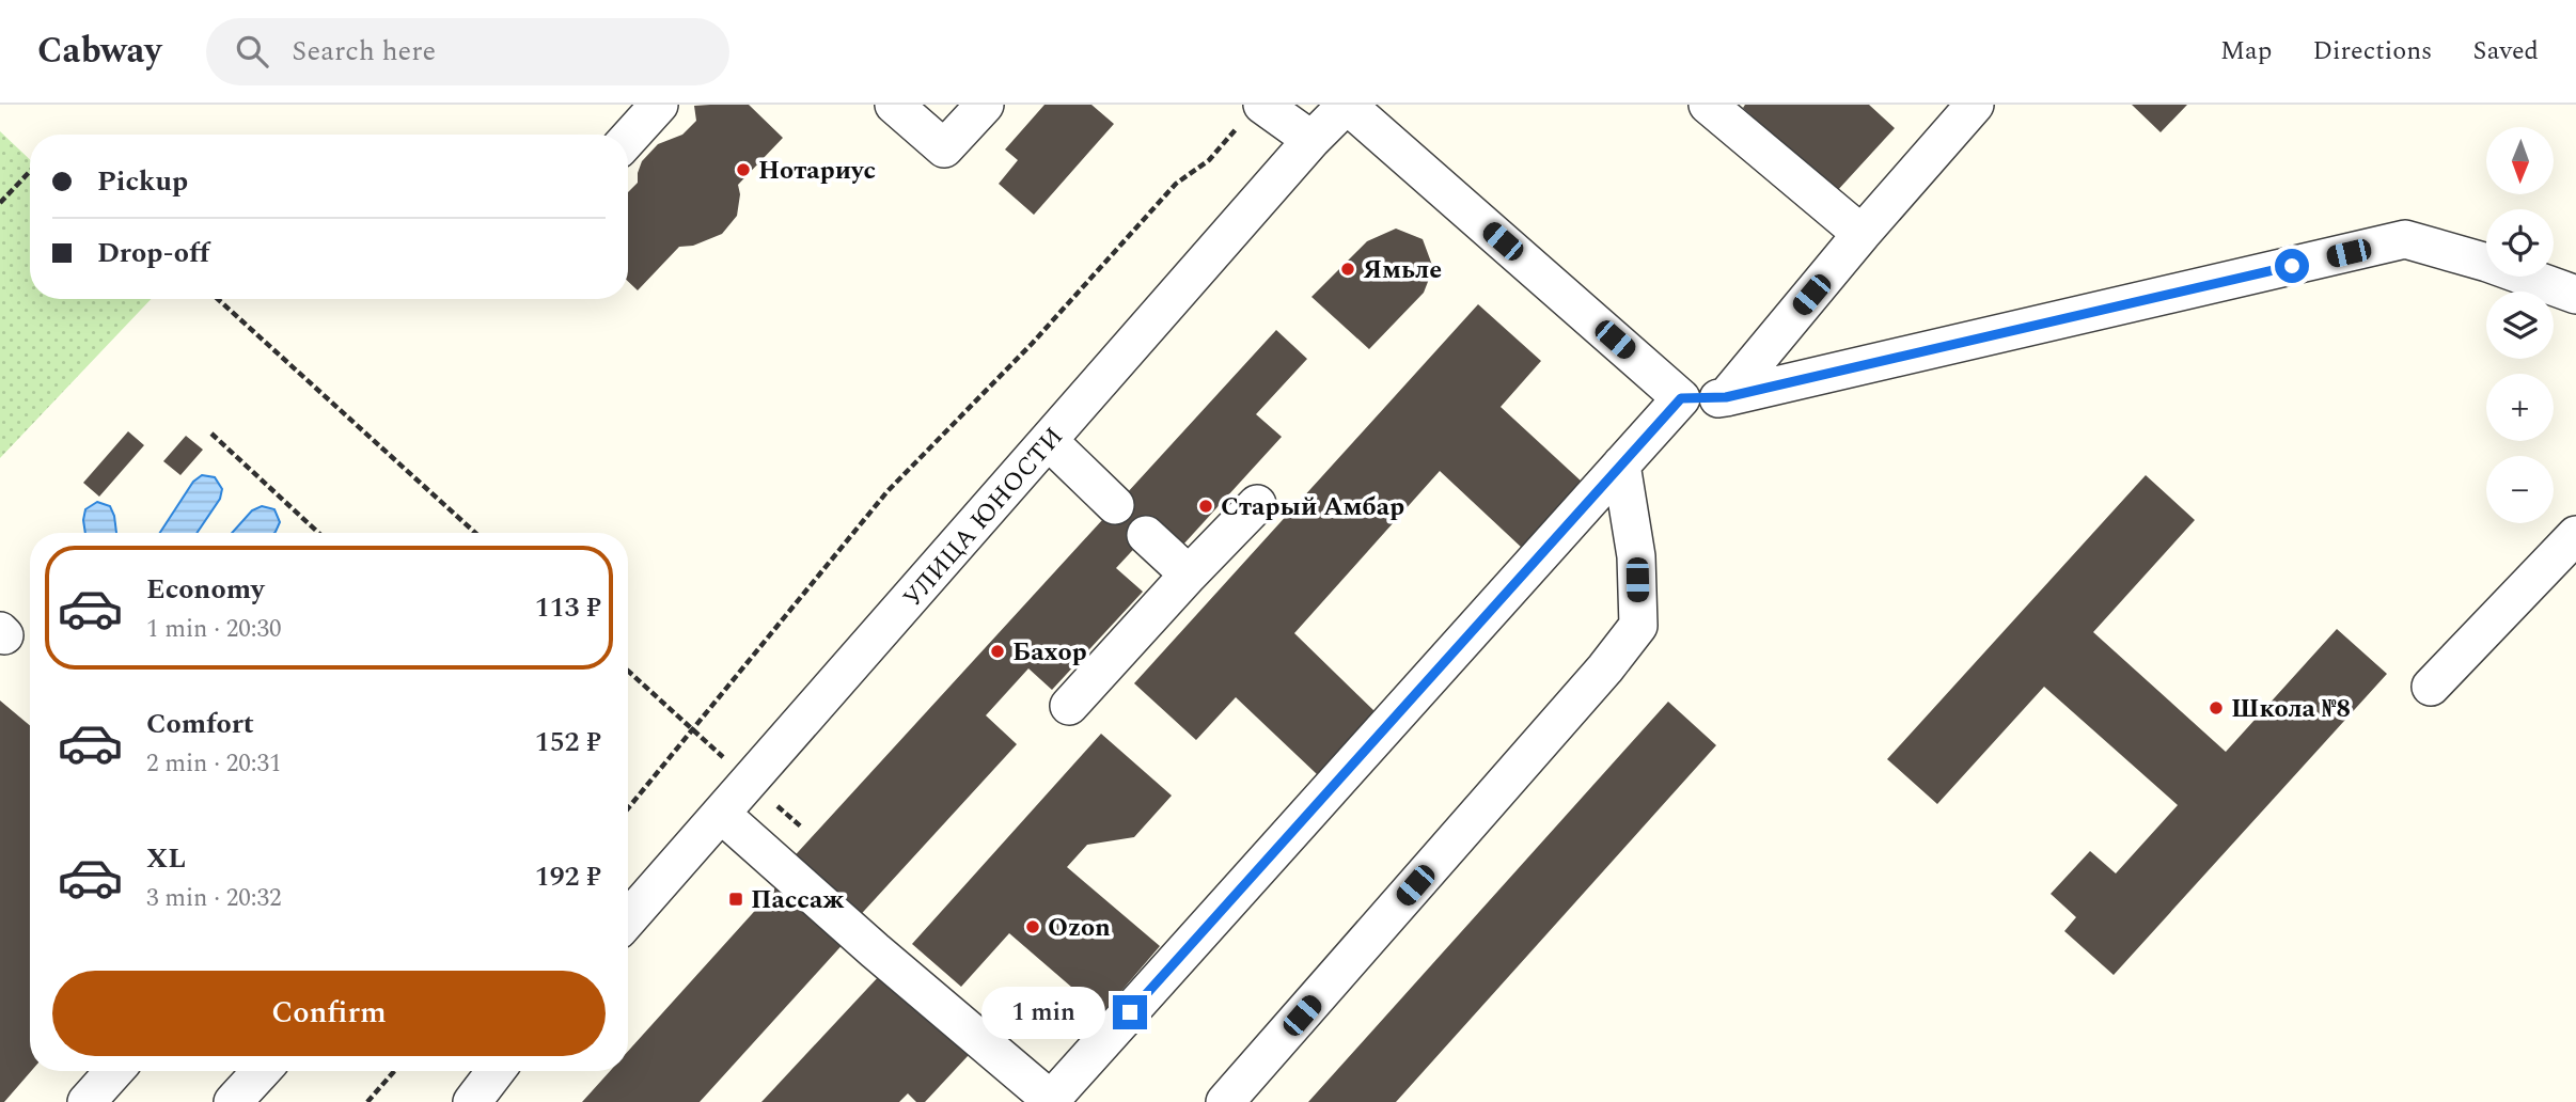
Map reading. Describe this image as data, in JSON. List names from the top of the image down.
{
  "streets": {
    "street": ["УЛИЦА ЮНОСТИ"]
  },
  "places": {
    "other": [
      "Нотариус",
      "Ямьле",
      "Старый Амбар",
      "Бахор",
      "Школа №8",
      "Ozon"
    ],
    "transit": ["Пассаж"]
  },
  "north": "bottom",
  "page": {
    "header": "Cabway",
    "search": "Search here",
    "nav": ["Map", "Directions", "Saved"],
    "map_buttons": ["+", "−"],
    "banner": ["Pickup", "Drop-off"],
    "list": [
      {
        "name": "Economy",
        "note": "1 min · 20:30",
        "value": "113 ₽"
      },
      {
        "name": "Comfort",
        "note": "2 min · 20:31",
        "value": "152 ₽"
      },
      {
        "name": "XL",
        "note": "3 min · 20:32",
        "value": "192 ₽"
      }
    ],
    "buttons": "Confirm",
    "bubble": "1 min"
  }
}
